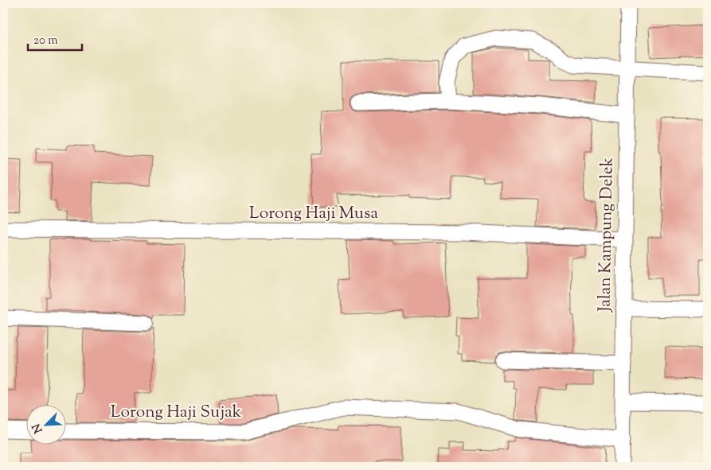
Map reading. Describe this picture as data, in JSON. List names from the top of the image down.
{
  "streets": {
    "street": ["Lorong Haji Musa", "Jalan Kampung Delek", "Lorong Haji Sujak"]
  },
  "crossings": [
    ["Lorong Haji Musa", "Jalan Kampung Delek"],
    ["Jalan Kampung Delek", "Lorong Haji Sujak"]
  ],
  "scale_bar": "20 m",
  "north": "bottom left"
}
